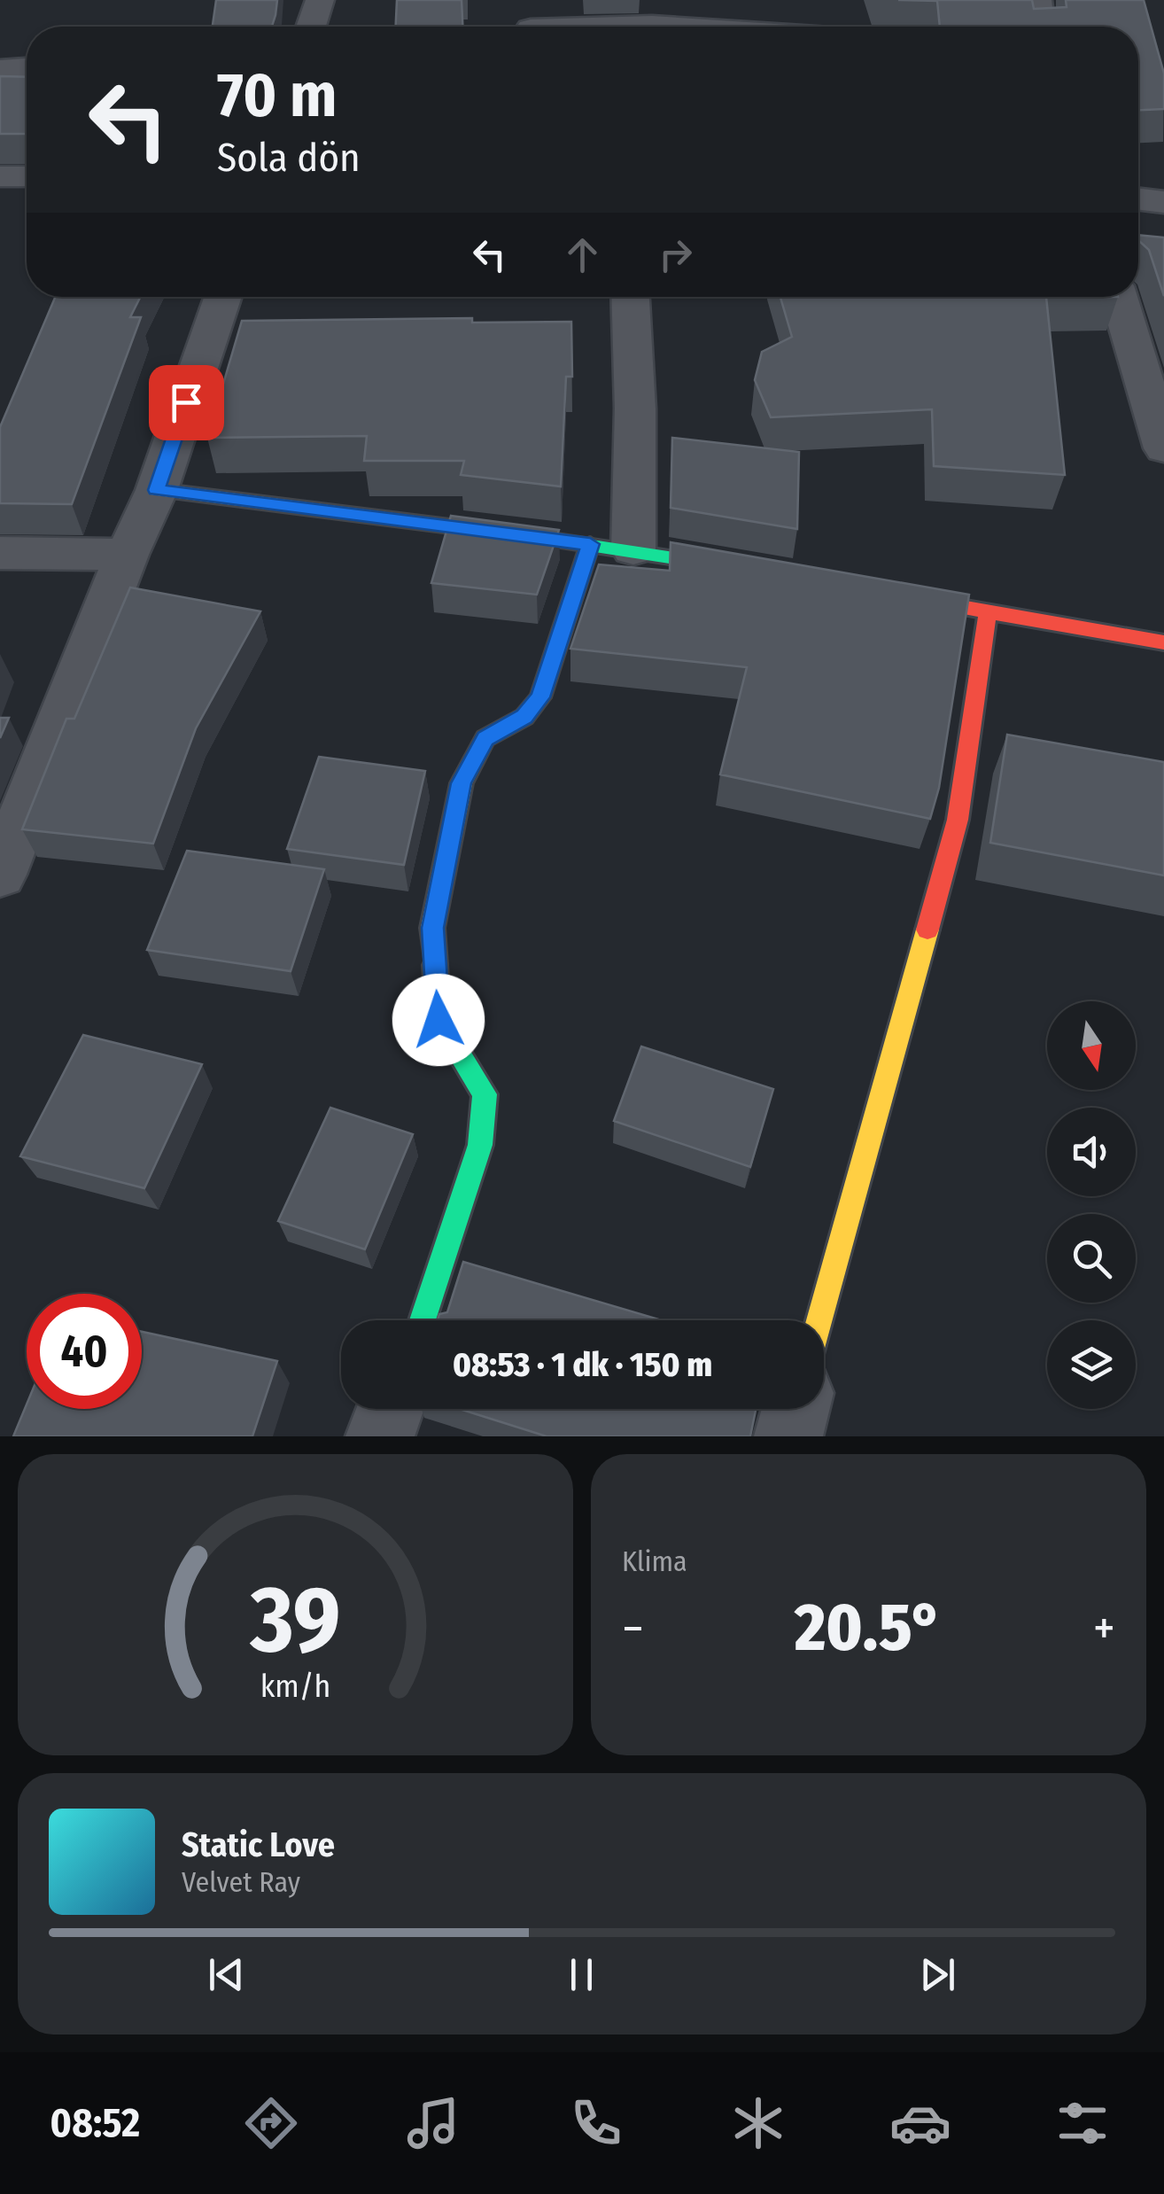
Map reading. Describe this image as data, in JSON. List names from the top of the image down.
{
  "north": "bottom",
  "page": {
    "turn": ["70 m", "Sola dön"],
    "limit": "40",
    "trip": "08:53 · 1 dk · 150 m",
    "tile": "Klima",
    "heat": ["−", "20.5°", "+"],
    "song": ["Static Love", "Velvet Ray"],
    "tabs": "08:52",
    "gauge": ["39", "km/h"]
  }
}
